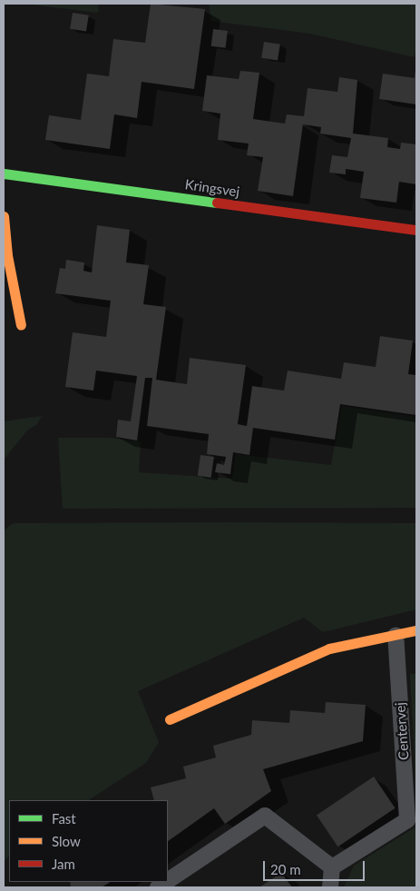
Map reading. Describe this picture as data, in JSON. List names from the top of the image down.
{
  "streets": {
    "street": ["Kringsvej"],
    "lane": ["Centervej"]
  },
  "legend": ["Fast", "Slow", "Jam"],
  "scale_bar": "20 m"
}
